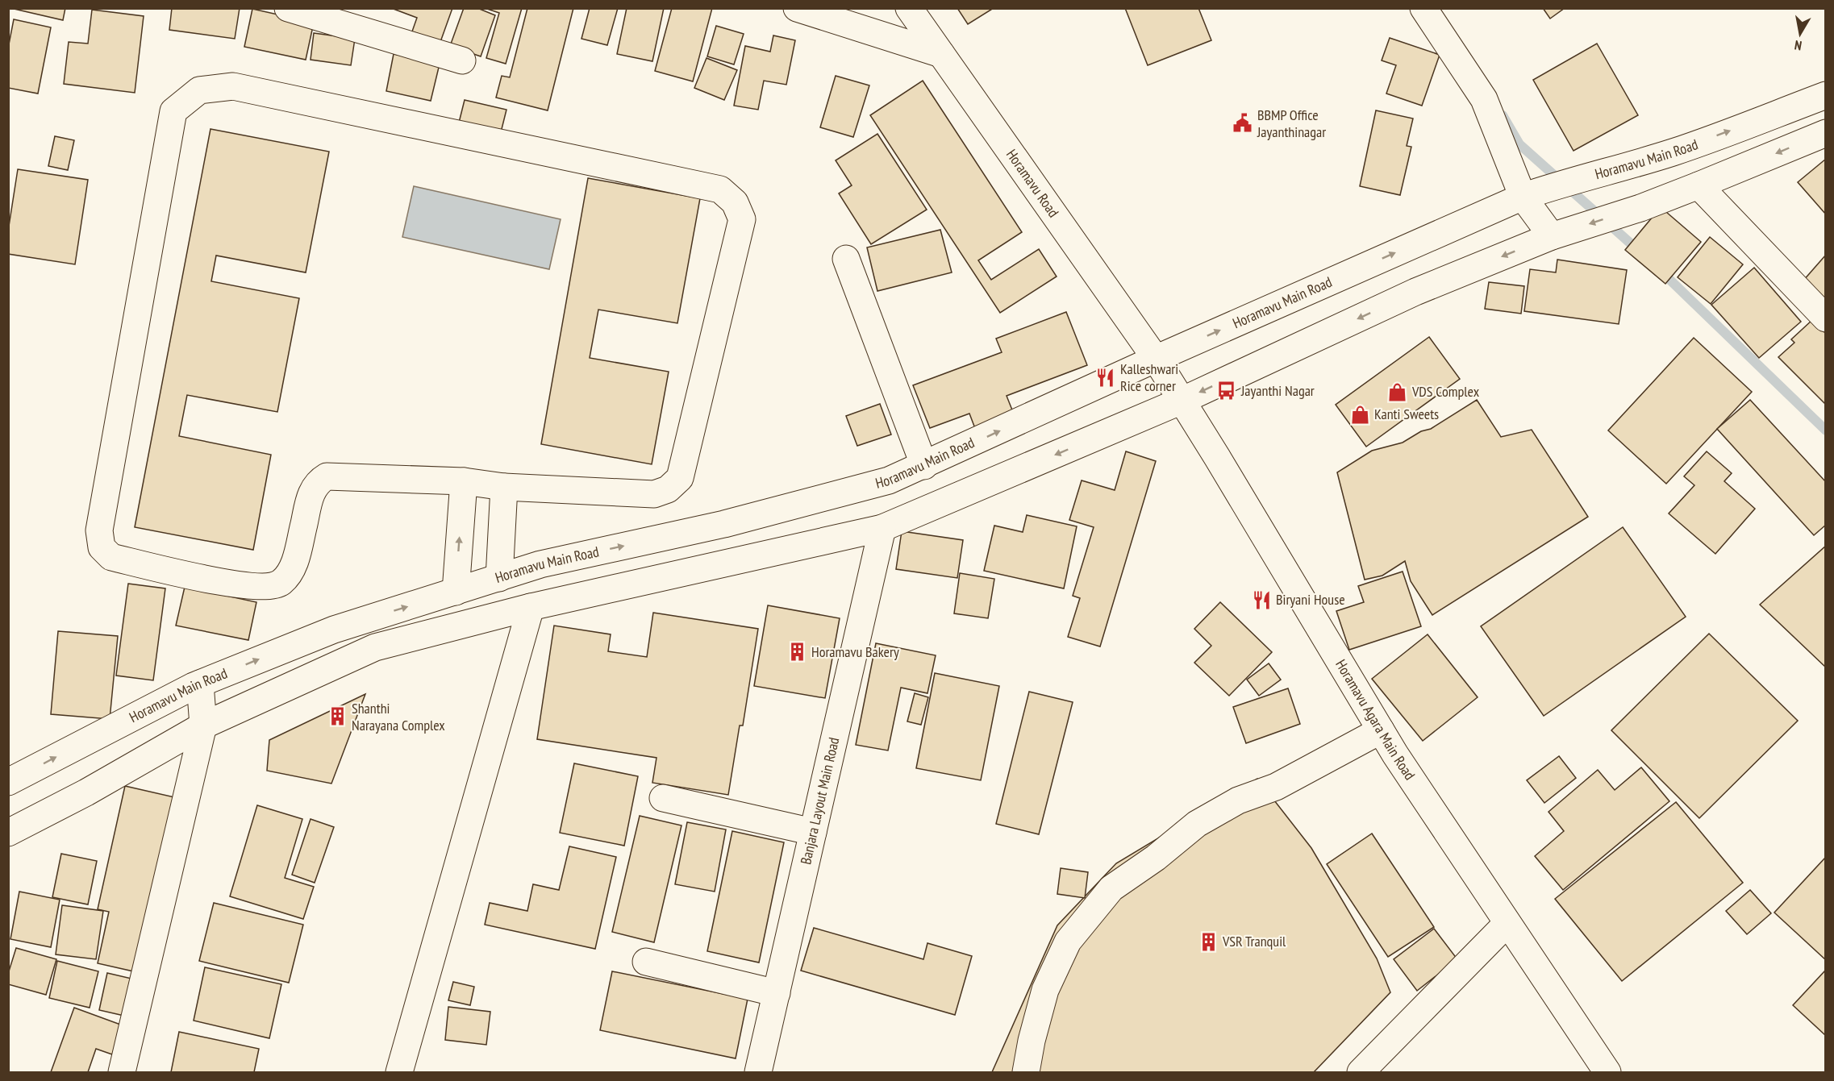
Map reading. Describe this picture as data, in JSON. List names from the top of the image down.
{
  "streets": {
    "street": [
      "Horamavu Main Road",
      "Horamavu Road",
      "Horamavu Agara Main Road",
      "Banjara Layout Main Road"
    ]
  },
  "crossings": [
    ["Horamavu Main Road", "Horamavu Road"],
    ["Horamavu Main Road", "Horamavu Agara Main Road"],
    ["Horamavu Road", "Horamavu Agara Main Road"]
  ],
  "places": {
    "public building": ["BBMP Office Jayanthinagar"],
    "restaurant": ["Kalleshwari Rice corner", "Biryani House"],
    "bus stop": ["Jayanthi Nagar"],
    "shop": ["VDS Complex", "Kanti Sweets"],
    "building": ["Horamavu Bakery", "Shanthi Narayana Complex", "VSR Tranquil"]
  },
  "north": "bottom"
}
